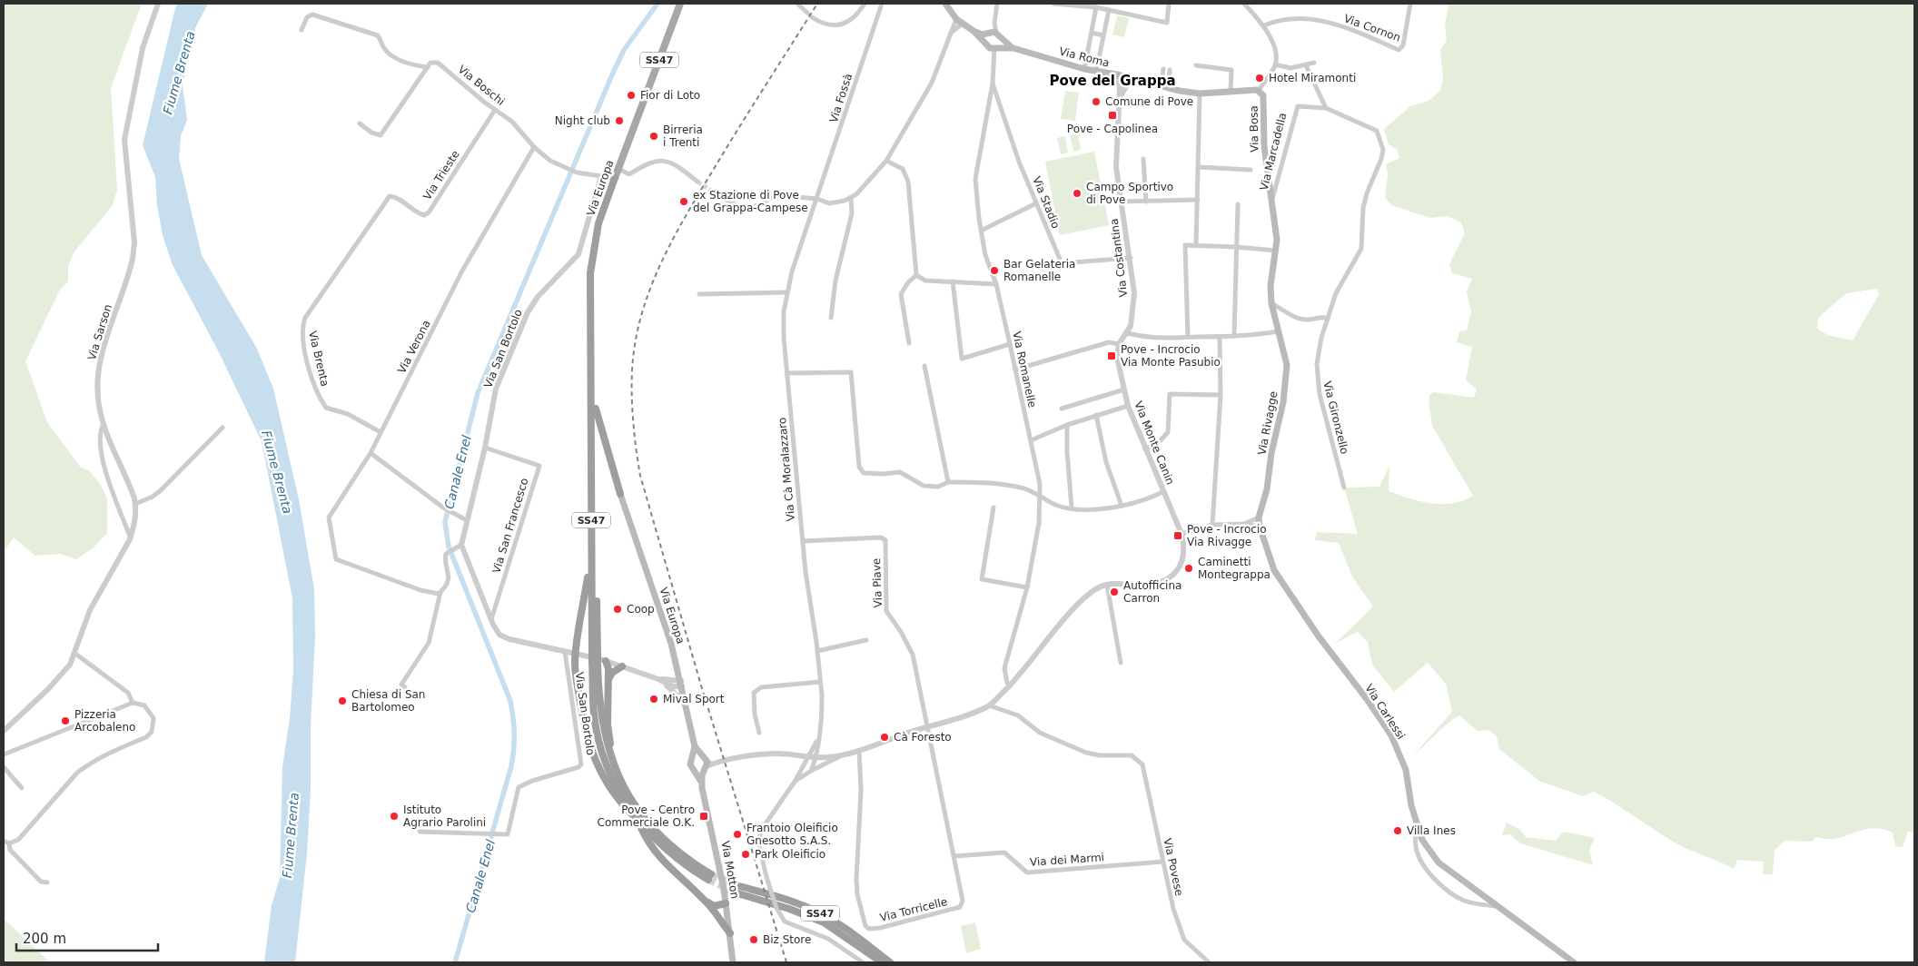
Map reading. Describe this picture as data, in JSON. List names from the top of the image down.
{
  "streets": {
    "highway": ["SS47", "Via Europa"],
    "main road": [
      "Via Roma",
      "Via Bosa",
      "Via Marcadella",
      "Via Rivagge",
      "Via Carlessi",
      "Via Motton"
    ],
    "street": [
      "Via Cornon",
      "Via Boschi",
      "Via Fossà",
      "Via Trieste",
      "Via Stadio",
      "Via Costantina",
      "Via Sarson",
      "Via Verona",
      "Via San Bortolo",
      "Via Brenta",
      "Via Romanelle",
      "Via Gironzello",
      "Via Monte Canin",
      "Via Cà Moralazzaro",
      "Via San Francesco",
      "Via Piave",
      "Via dei Marmi",
      "Via Povese",
      "Via Torricelle"
    ]
  },
  "crossings": [
    ["Via Roma", "Via Bosa"],
    ["Via Roma", "Via Costantina"],
    ["Via Roma", "Via Romanelle"],
    ["SS47", "Via Europa"],
    ["Via Boschi", "Via Trieste"],
    ["Via Boschi", "Via Europa"],
    ["Via Boschi", "Via Verona"],
    ["Via Boschi", "Via San Bortolo"],
    ["Via Fossà", "Via Cà Moralazzaro"],
    ["Via Bosa", "Via Marcadella"],
    ["Via Marcadella", "Via Gironzello"],
    ["Via Marcadella", "Via Rivagge"],
    ["Via Trieste", "Via Brenta"],
    ["Via Europa", "Via San Bortolo"],
    ["Via Europa", "Via Motton"],
    ["Via Stadio", "Via Costantina"],
    ["Via Stadio", "Via Romanelle"],
    ["Via Verona", "Via Brenta"],
    ["Via San Bortolo", "Via San Francesco"],
    ["Via Rivagge", "Via Carlessi"],
    ["Via Cà Moralazzaro", "Via Piave"],
    ["Via Piave", "Via Torricelle"],
    ["Via dei Marmi", "Via Povese"],
    ["Via dei Marmi", "Via Torricelle"]
  ],
  "districts": ["Pove del Grappa"],
  "water": ["Fiume Brenta", "Canale Enel"],
  "places": {
    "other": [
      "Hotel Miramonti",
      "Fior di Loto",
      "Comune di Pove",
      "Night club",
      "Birreria i Trenti",
      "Campo Sportivo di Pove",
      "ex Stazione di Pove del Grappa-Campese",
      "Bar Gelateria Romanelle",
      "Caminetti Montegrappa",
      "Autofficina Carron",
      "Coop",
      "Mival Sport",
      "Chiesa di San Bartolomeo",
      "Pizzeria Arcobaleno",
      "Cà Foresto",
      "Istituto Agrario Parolini",
      "Villa Ines",
      "Frantoio Oleificio Gnesotto S.A.S.",
      "Park Oleificio",
      "Biz Store"
    ],
    "transit": [
      "Pove - Capolinea",
      "Pove - Incrocio Via Monte Pasubio",
      "Pove - Incrocio Via Rivagge",
      "Pove - Centro Commerciale O.K."
    ]
  },
  "scale_bar": "200 m"
}
